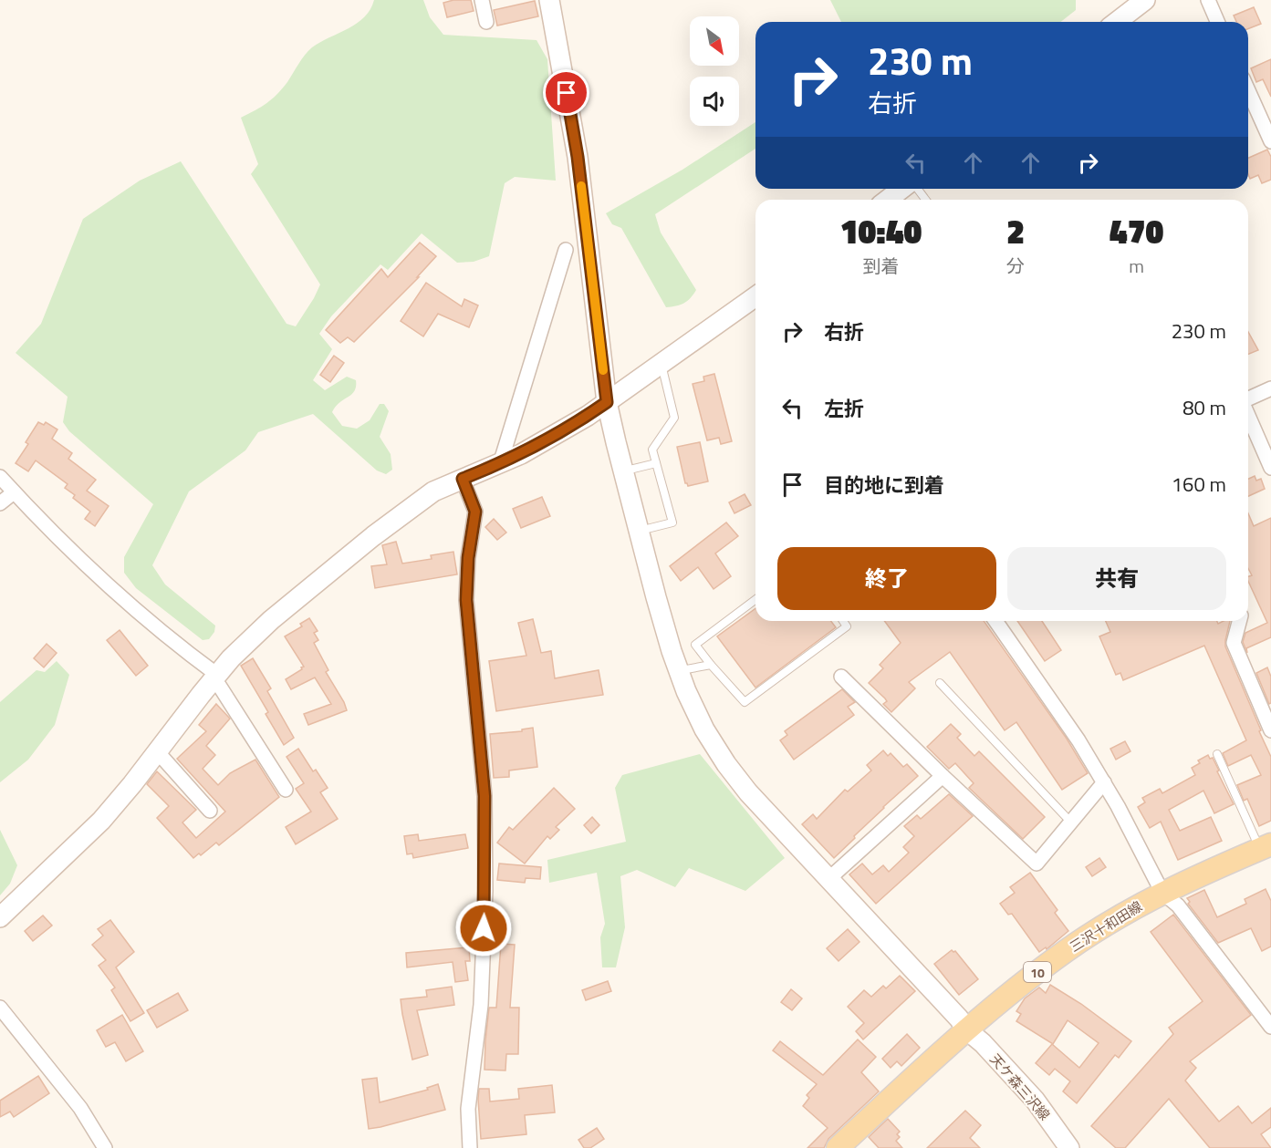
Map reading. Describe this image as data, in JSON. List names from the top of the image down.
{
  "streets": {
    "main road": ["三沢十和田線", "10"],
    "street": ["天ケ森三沢線"]
  },
  "crossings": [
    ["三沢十和田線", "天ケ森三沢線"]
  ],
  "north": "bottom right",
  "page": {
    "turn": ["230 m", "右折"],
    "eta": [
      "10:40",
      "到着",
      "2",
      "分",
      "470",
      "m"
    ],
    "list": [
      {
        "name": "右折",
        "value": "230 m"
      },
      {
        "name": "左折",
        "value": "80 m"
      },
      {
        "name": "目的地に到着",
        "value": "160 m"
      }
    ],
    "buttons": ["終了", "共有"]
  }
}
